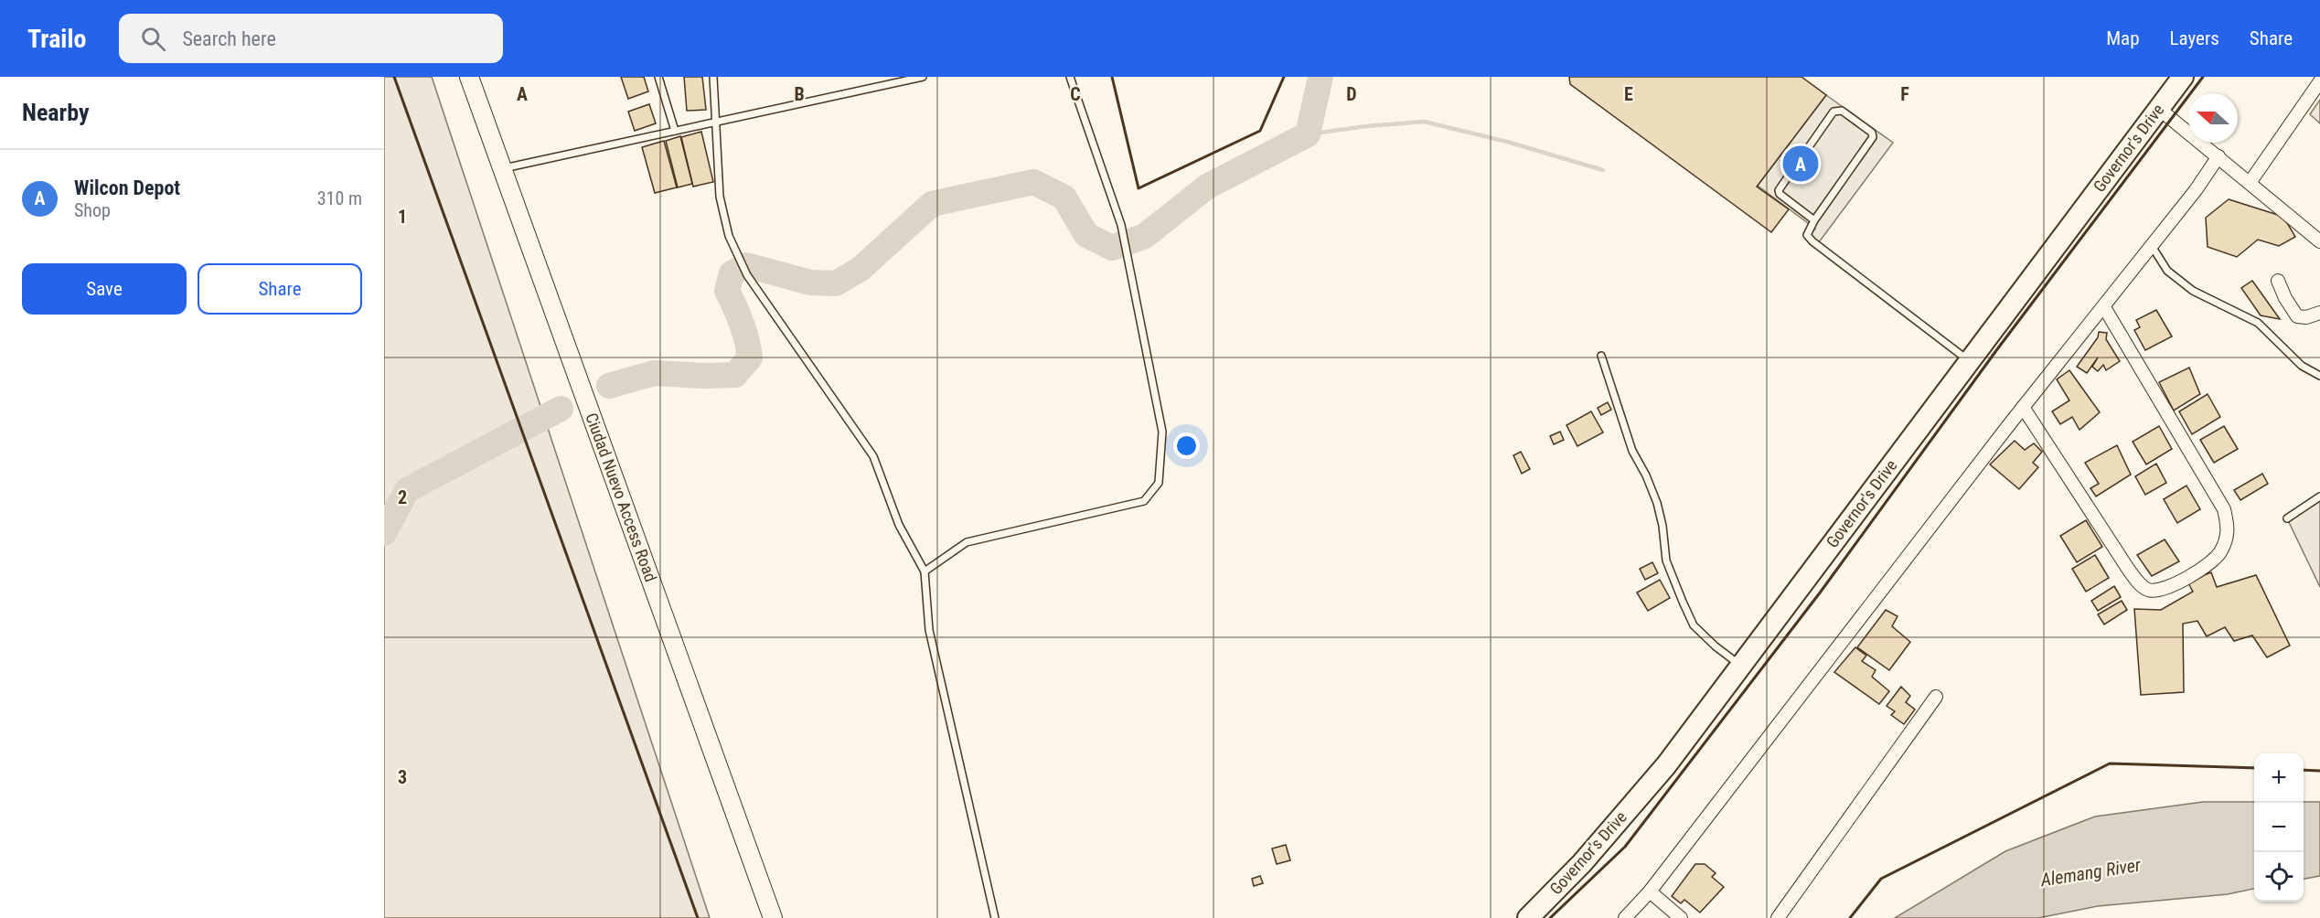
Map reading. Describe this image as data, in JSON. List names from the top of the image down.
{
  "streets": {
    "main road": ["Governor's Drive"],
    "street": ["Ciudad Nuevo Access Road"]
  },
  "water": ["Alemang River"],
  "north": "left",
  "page": {
    "header": "Trailo",
    "search": "Search here",
    "nav": ["Map", "Layers", "Share"],
    "heading": "Nearby",
    "pins": "A",
    "list": [
      {
        "mark": "A",
        "name": "Wilcon Depot",
        "note": "Shop",
        "value": "310 m"
      }
    ],
    "buttons": ["Save", "Share"],
    "map_buttons": ["+", "−"]
  },
  "grid": {
    "columns": [
      "A",
      "B",
      "C",
      "D",
      "E",
      "F"
    ],
    "rows": ["1", "2", "3"]
  }
}
